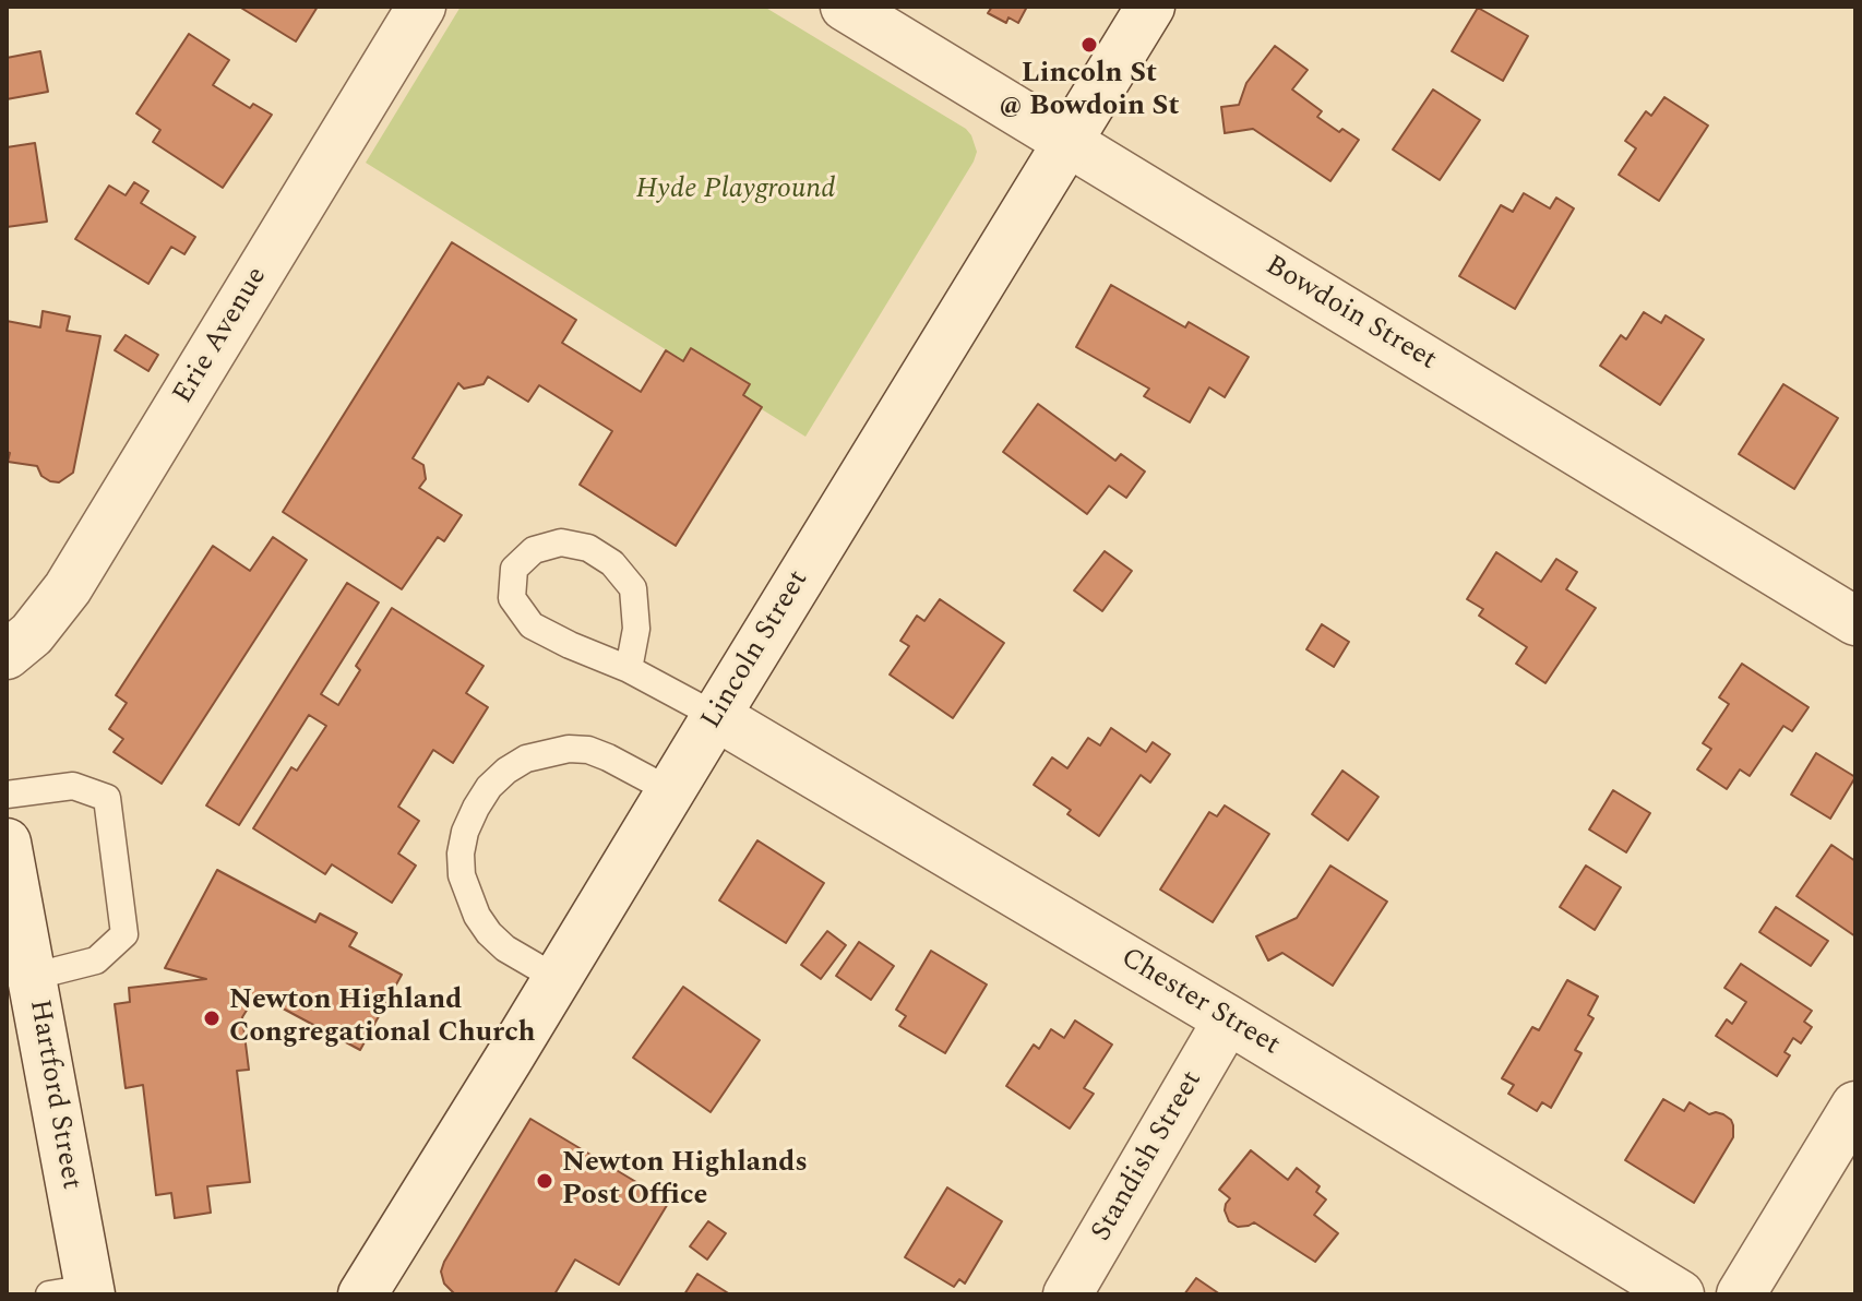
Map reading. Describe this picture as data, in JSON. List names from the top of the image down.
{
  "streets": {
    "street": [
      "Bowdoin Street",
      "Erie Avenue",
      "Lincoln Street",
      "Chester Street",
      "Hartford Street",
      "Standish Street"
    ]
  },
  "crossings": [
    ["Bowdoin Street", "Lincoln Street"],
    ["Lincoln Street", "Chester Street"],
    ["Chester Street", "Standish Street"]
  ],
  "parks": ["Hyde Playground"],
  "places": ["Lincoln St @ Bowdoin St", "Newton Highland Congregational Church", "Newton Highlands Post Office"]
}
